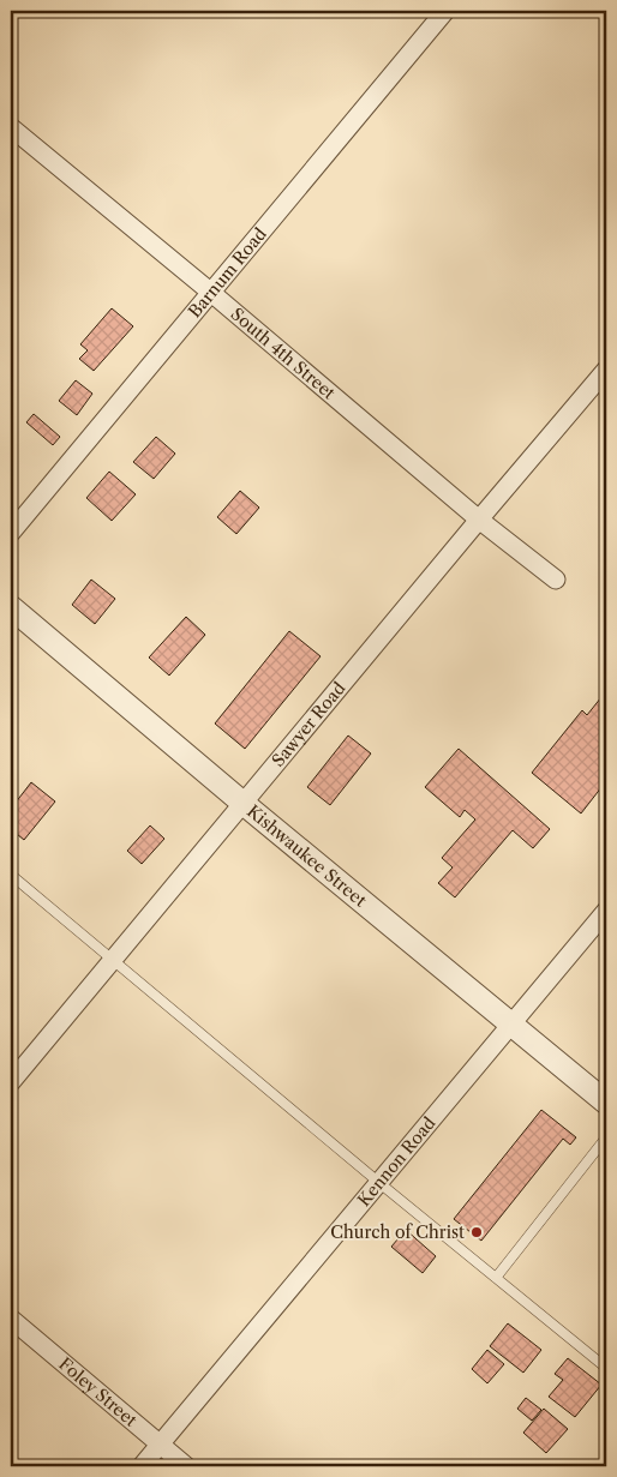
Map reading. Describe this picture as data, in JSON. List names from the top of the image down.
{
  "streets": {
    "street": [
      "Barnum Road",
      "South 4th Street",
      "Sawyer Road",
      "Kishwaukee Street",
      "Kennon Road",
      "Foley Street"
    ]
  },
  "crossings": [
    ["Barnum Road", "South 4th Street"],
    ["South 4th Street", "Sawyer Road"],
    ["Sawyer Road", "Kishwaukee Street"],
    ["Kishwaukee Street", "Kennon Road"],
    ["Kennon Road", "Foley Street"]
  ],
  "places": ["Church of Christ"]
}
